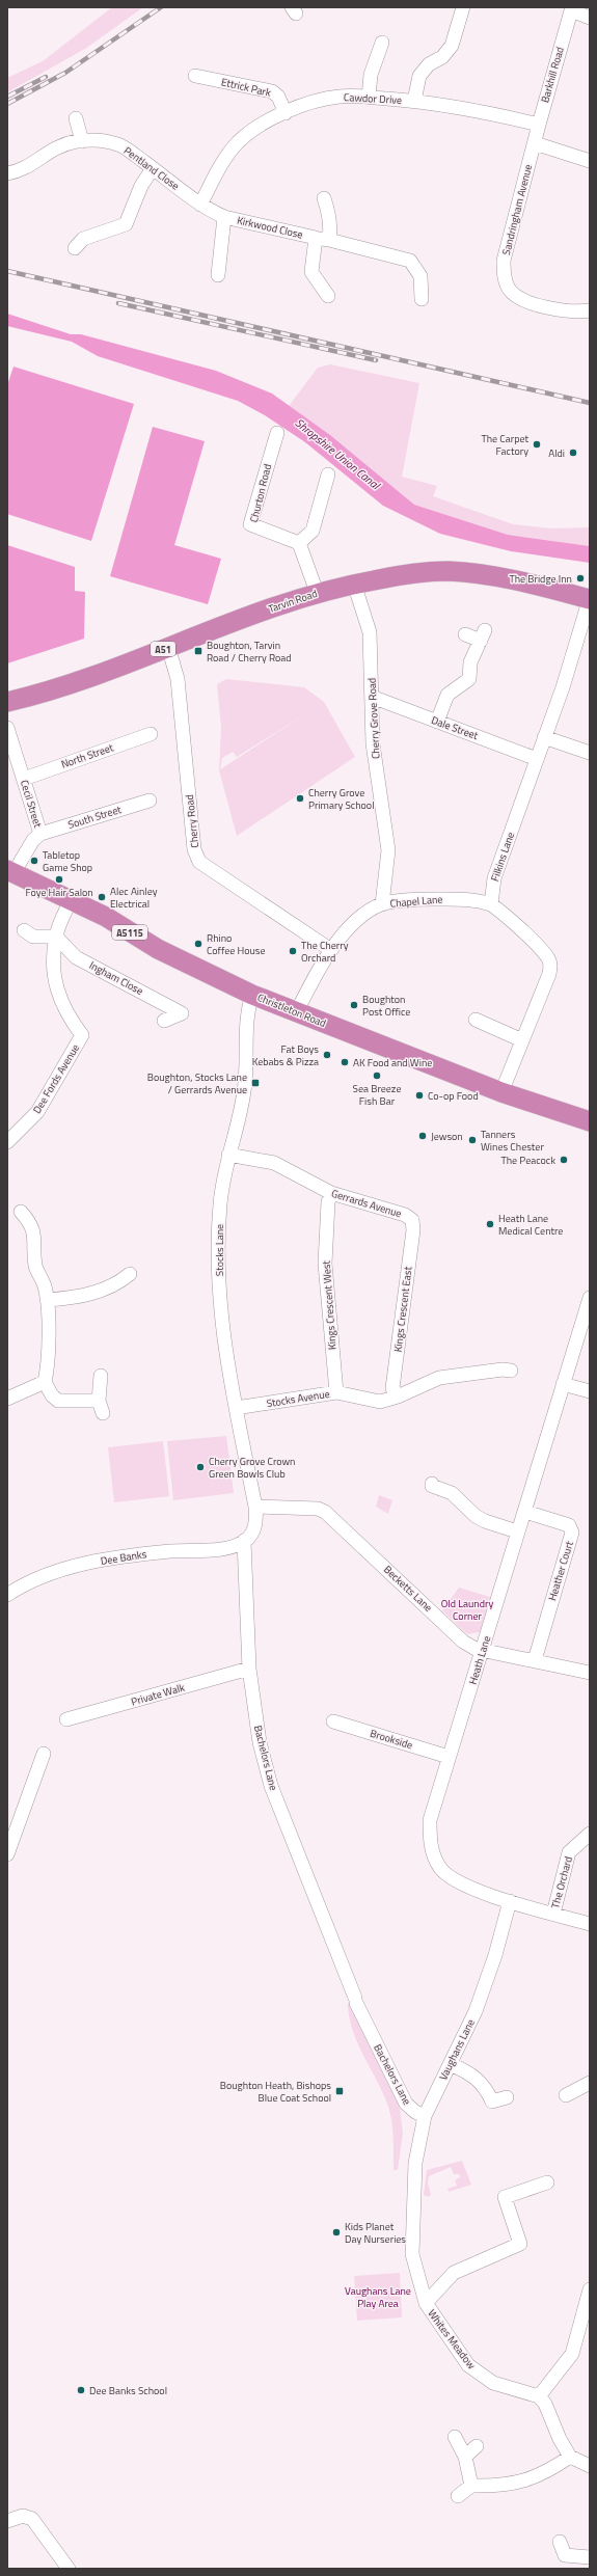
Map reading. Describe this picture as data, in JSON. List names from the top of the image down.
{
  "streets": {
    "highway": [
      "Tarvin Road",
      "A51",
      "A5115",
      "Christleton Road"
    ],
    "street": [
      "Barkhill Road",
      "Ettrick Park",
      "Cawdor Drive",
      "Pentland Close",
      "Sandringham Avenue",
      "Kirkwood Close",
      "Churton Road",
      "Cherry Grove Road",
      "Dale Street",
      "North Street",
      "Cecil Street",
      "South Street",
      "Cherry Road",
      "Filkins Lane",
      "Chapel Lane",
      "Ingham Close",
      "Dee Fords Avenue",
      "Gerrards Avenue",
      "Stocks Lane",
      "Kings Crescent West",
      "Kings Crescent East",
      "Stocks Avenue",
      "Dee Banks",
      "Heather Court",
      "Becketts Lane",
      "Heath Lane",
      "Private Walk",
      "Brookside",
      "Bachelors Lane",
      "The Orchard",
      "Vaughans Lane",
      "Whites Meadow"
    ]
  },
  "crossings": [
    ["Barkhill Road", "Cawdor Drive"],
    ["Barkhill Road", "Sandringham Avenue"],
    ["Ettrick Park", "Cawdor Drive"],
    ["Cawdor Drive", "Pentland Close"],
    ["Cawdor Drive", "Kirkwood Close"],
    ["Pentland Close", "Kirkwood Close"],
    ["Tarvin Road", "Cherry Grove Road"],
    ["Tarvin Road", "Cherry Road"],
    ["Tarvin Road", "Filkins Lane"],
    ["Cherry Grove Road", "Dale Street"],
    ["Cherry Grove Road", "Chapel Lane"],
    ["Dale Street", "Filkins Lane"],
    ["North Street", "Cecil Street"],
    ["Cecil Street", "South Street"],
    ["Cecil Street", "Christleton Road"],
    ["Cherry Road", "Chapel Lane"],
    ["Filkins Lane", "Chapel Lane"],
    ["Chapel Lane", "Christleton Road"],
    ["Ingham Close", "Dee Fords Avenue"],
    ["Christleton Road", "Stocks Lane"],
    ["Gerrards Avenue", "Stocks Lane"],
    ["Gerrards Avenue", "Kings Crescent West"],
    ["Gerrards Avenue", "Kings Crescent East"],
    ["Stocks Lane", "Stocks Avenue"],
    ["Stocks Lane", "Becketts Lane"],
    ["Kings Crescent West", "Stocks Avenue"],
    ["Kings Crescent East", "Stocks Avenue"],
    ["Dee Banks", "Bachelors Lane"],
    ["Heather Court", "Becketts Lane"],
    ["Heather Court", "Heath Lane"],
    ["Becketts Lane", "Heath Lane"],
    ["Heath Lane", "Brookside"],
    ["Heath Lane", "The Orchard"],
    ["Heath Lane", "Vaughans Lane"],
    ["Private Walk", "Bachelors Lane"],
    ["Bachelors Lane", "Vaughans Lane"],
    ["Vaughans Lane", "Whites Meadow"]
  ],
  "water": ["Shropshire Union Canal"],
  "parks": ["Old Laundry Corner", "Vaughans Lane Play Area"],
  "places": {
    "other": [
      "The Carpet Factory",
      "Aldi",
      "The Bridge Inn",
      "Cherry Grove Primary School",
      "Tabletop Game Shop",
      "Foye Hair Salon",
      "Alec Ainley Electrical",
      "Rhino Coffee House",
      "The Cherry Orchard",
      "Boughton Post Office",
      "Fat Boys Kebabs & Pizza",
      "AK Food and Wine",
      "Sea Breeze Fish Bar",
      "Co-op Food",
      "Jewson",
      "Tanners Wines Chester",
      "The Peacock",
      "Heath Lane Medical Centre",
      "Cherry Grove Crown Green Bowls Club",
      "Kids Planet Day Nurseries",
      "Dee Banks School"
    ],
    "transit": ["Boughton, Tarvin Road / Cherry Road", "Boughton, Stocks Lane / Gerrards Avenue", "Boughton Heath, Bishops Blue Coat School"]
  }
}
